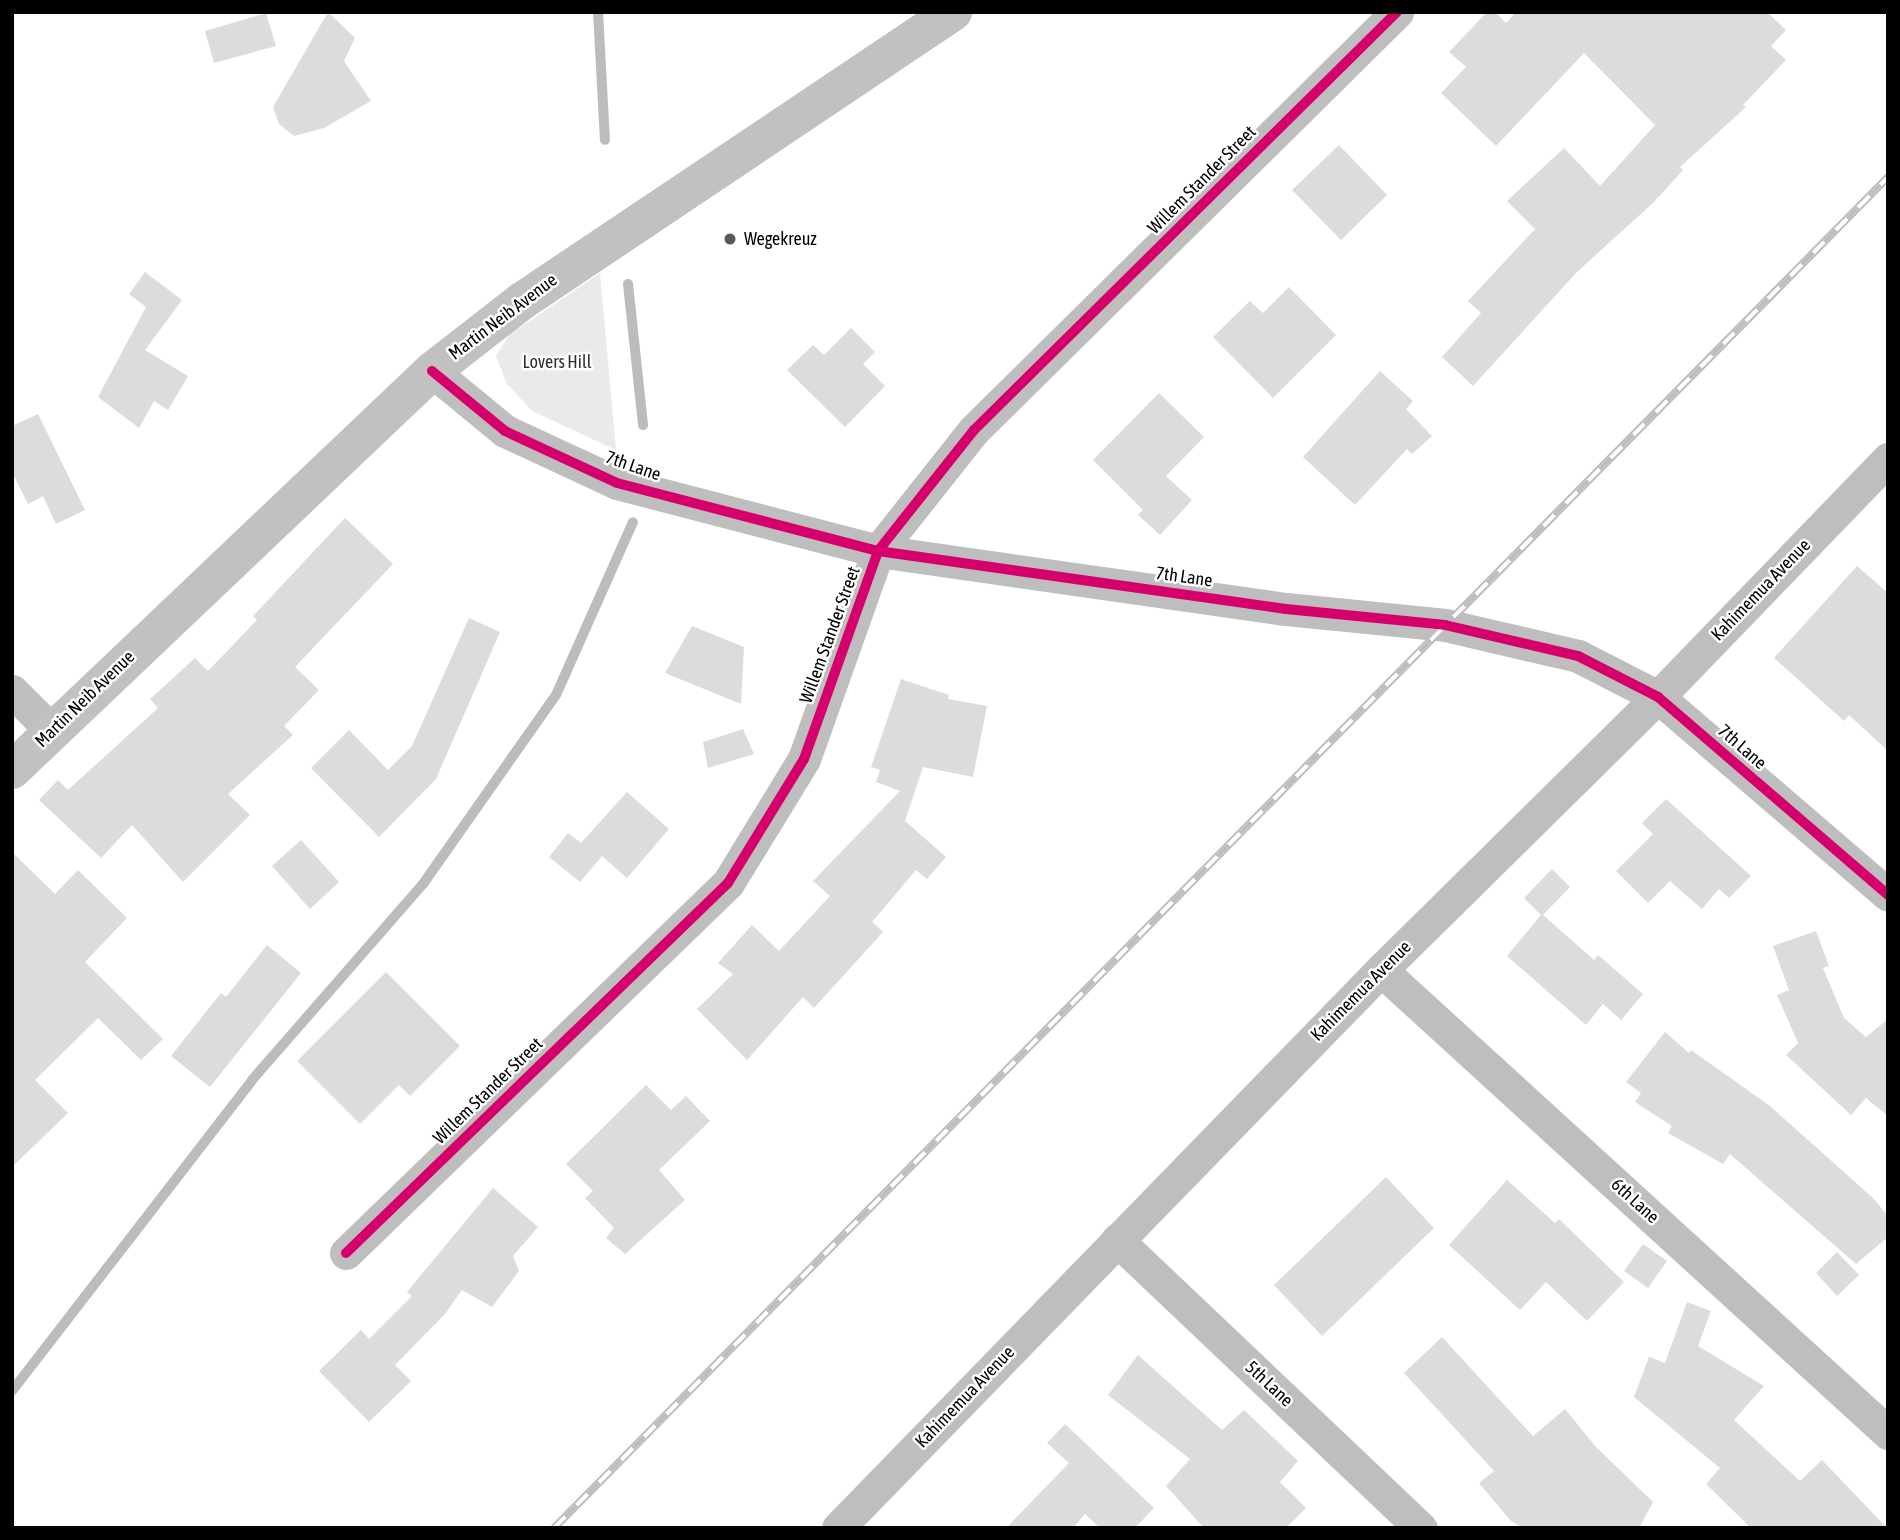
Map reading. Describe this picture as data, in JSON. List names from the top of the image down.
{
  "streets": {
    "main road": ["Martin Neib Avenue"],
    "street": [
      "Willem Stander Street",
      "7th Lane",
      "Kahimemua Avenue",
      "6th Lane",
      "5th Lane"
    ]
  },
  "crossings": [
    ["Willem Stander Street", "7th Lane"],
    ["Martin Neib Avenue", "7th Lane"],
    ["7th Lane", "Kahimemua Avenue"],
    ["Kahimemua Avenue", "6th Lane"],
    ["Kahimemua Avenue", "5th Lane"]
  ],
  "parks": ["Lovers Hill"],
  "places": ["Wegekreuz"]
}
